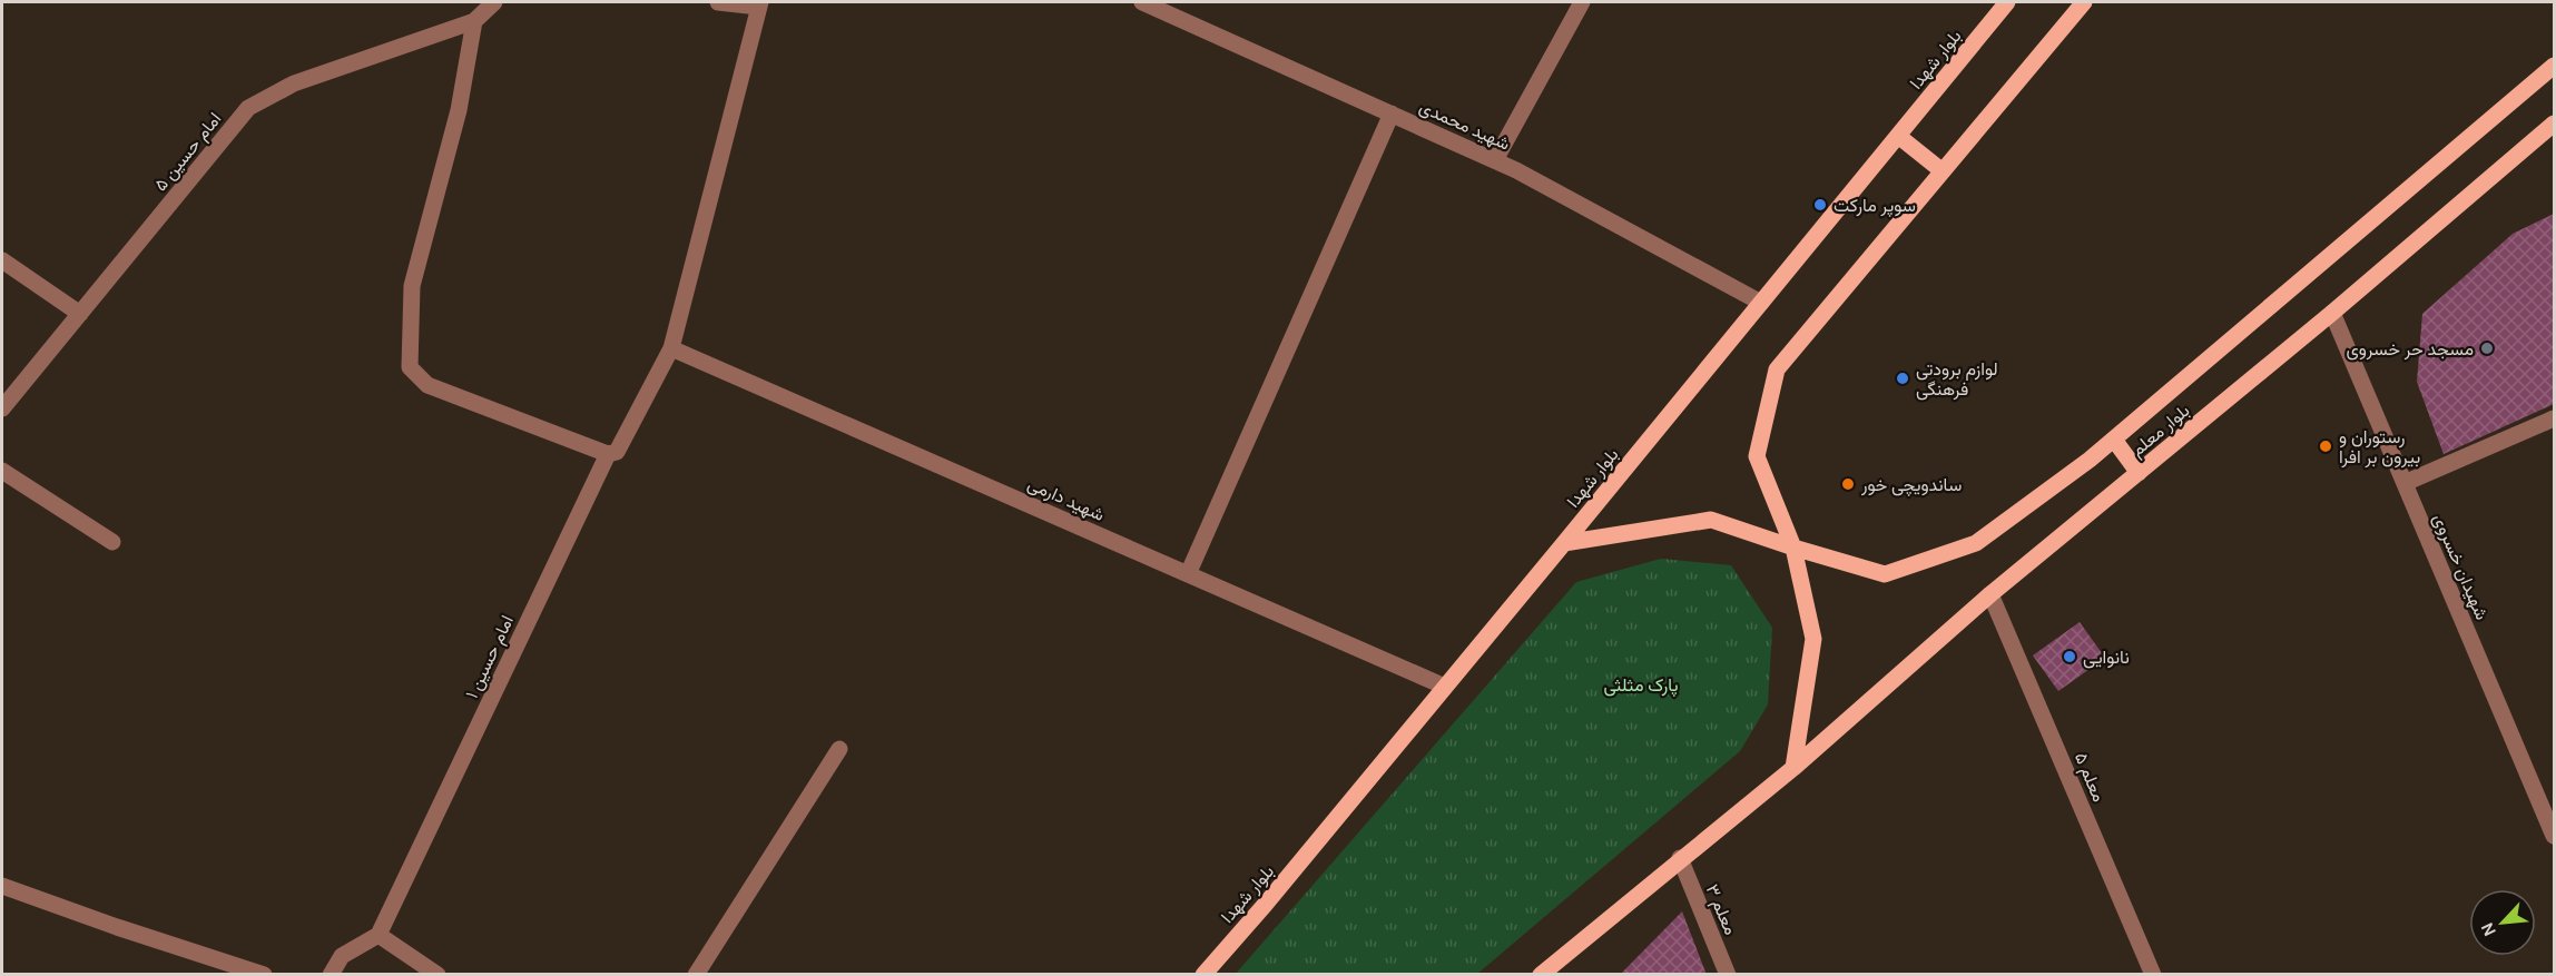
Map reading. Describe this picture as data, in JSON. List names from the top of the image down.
{
  "streets": {
    "main road": ["بلوار شهدا", "بلوار معلم"],
    "street": [
      "شهید محمدی",
      "امام حسین ۵",
      "شهید دارمی",
      "شهیدان خسروی",
      "امام حسین ۱",
      "معلم ۵",
      "معلم ۳"
    ]
  },
  "crossings": [
    ["بلوار شهدا", "شهید محمدی"],
    ["بلوار شهدا", "بلوار معلم"],
    ["بلوار شهدا", "شهید دارمی"],
    ["بلوار معلم", "شهیدان خسروی"],
    ["بلوار معلم", "معلم ۵"],
    ["شهید دارمی", "امام حسین ۱"]
  ],
  "parks": ["پارک مثلثی"],
  "places": [
    "سوپر مارکت",
    "مسجد حر خسروی",
    "لوازم برودتی فرهنگی",
    "رستوران و بيرون بر افرا",
    "ساندویچی خور",
    "نانوایی"
  ],
  "north": "bottom left"
}
